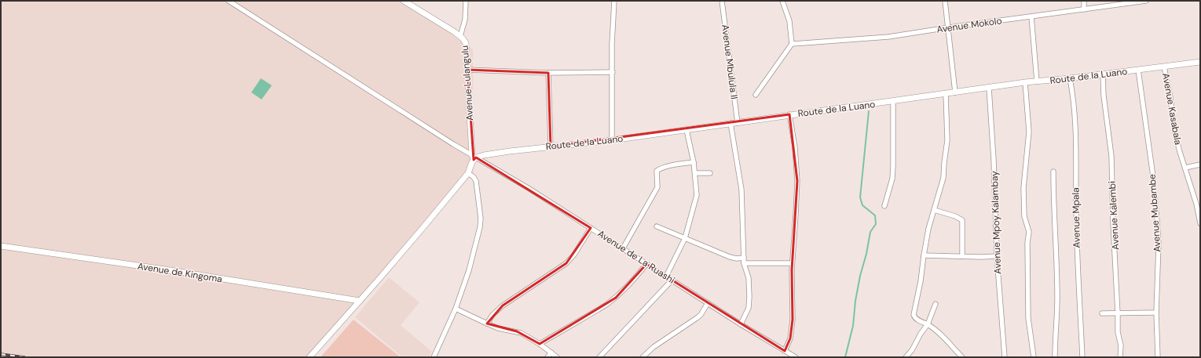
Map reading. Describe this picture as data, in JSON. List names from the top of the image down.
{
  "streets": {
    "street": [
      "Avenue Mokolo",
      "Avenue Mbulula II",
      "Route de la Luano",
      "Avenue Lulangulu",
      "Avenue Kasabala",
      "Avenue Mubambe",
      "Avenue Kalembi",
      "Avenue Mpala",
      "Avenue Mpoy Kalambay",
      "Avenue de La Ruashi",
      "Avenue de Kingoma"
    ]
  },
  "crossings": [
    ["Avenue Mbulula II", "Route de la Luano"],
    ["Route de la Luano", "Avenue Lulangulu"],
    ["Route de la Luano", "Avenue Kasabala"],
    ["Route de la Luano", "Avenue Mubambe"],
    ["Route de la Luano", "Avenue Kalembi"],
    ["Route de la Luano", "Avenue Mpala"],
    ["Route de la Luano", "Avenue Mpoy Kalambay"],
    ["Route de la Luano", "Avenue de La Ruashi"],
    ["Avenue Lulangulu", "Avenue de La Ruashi"]
  ]
}
